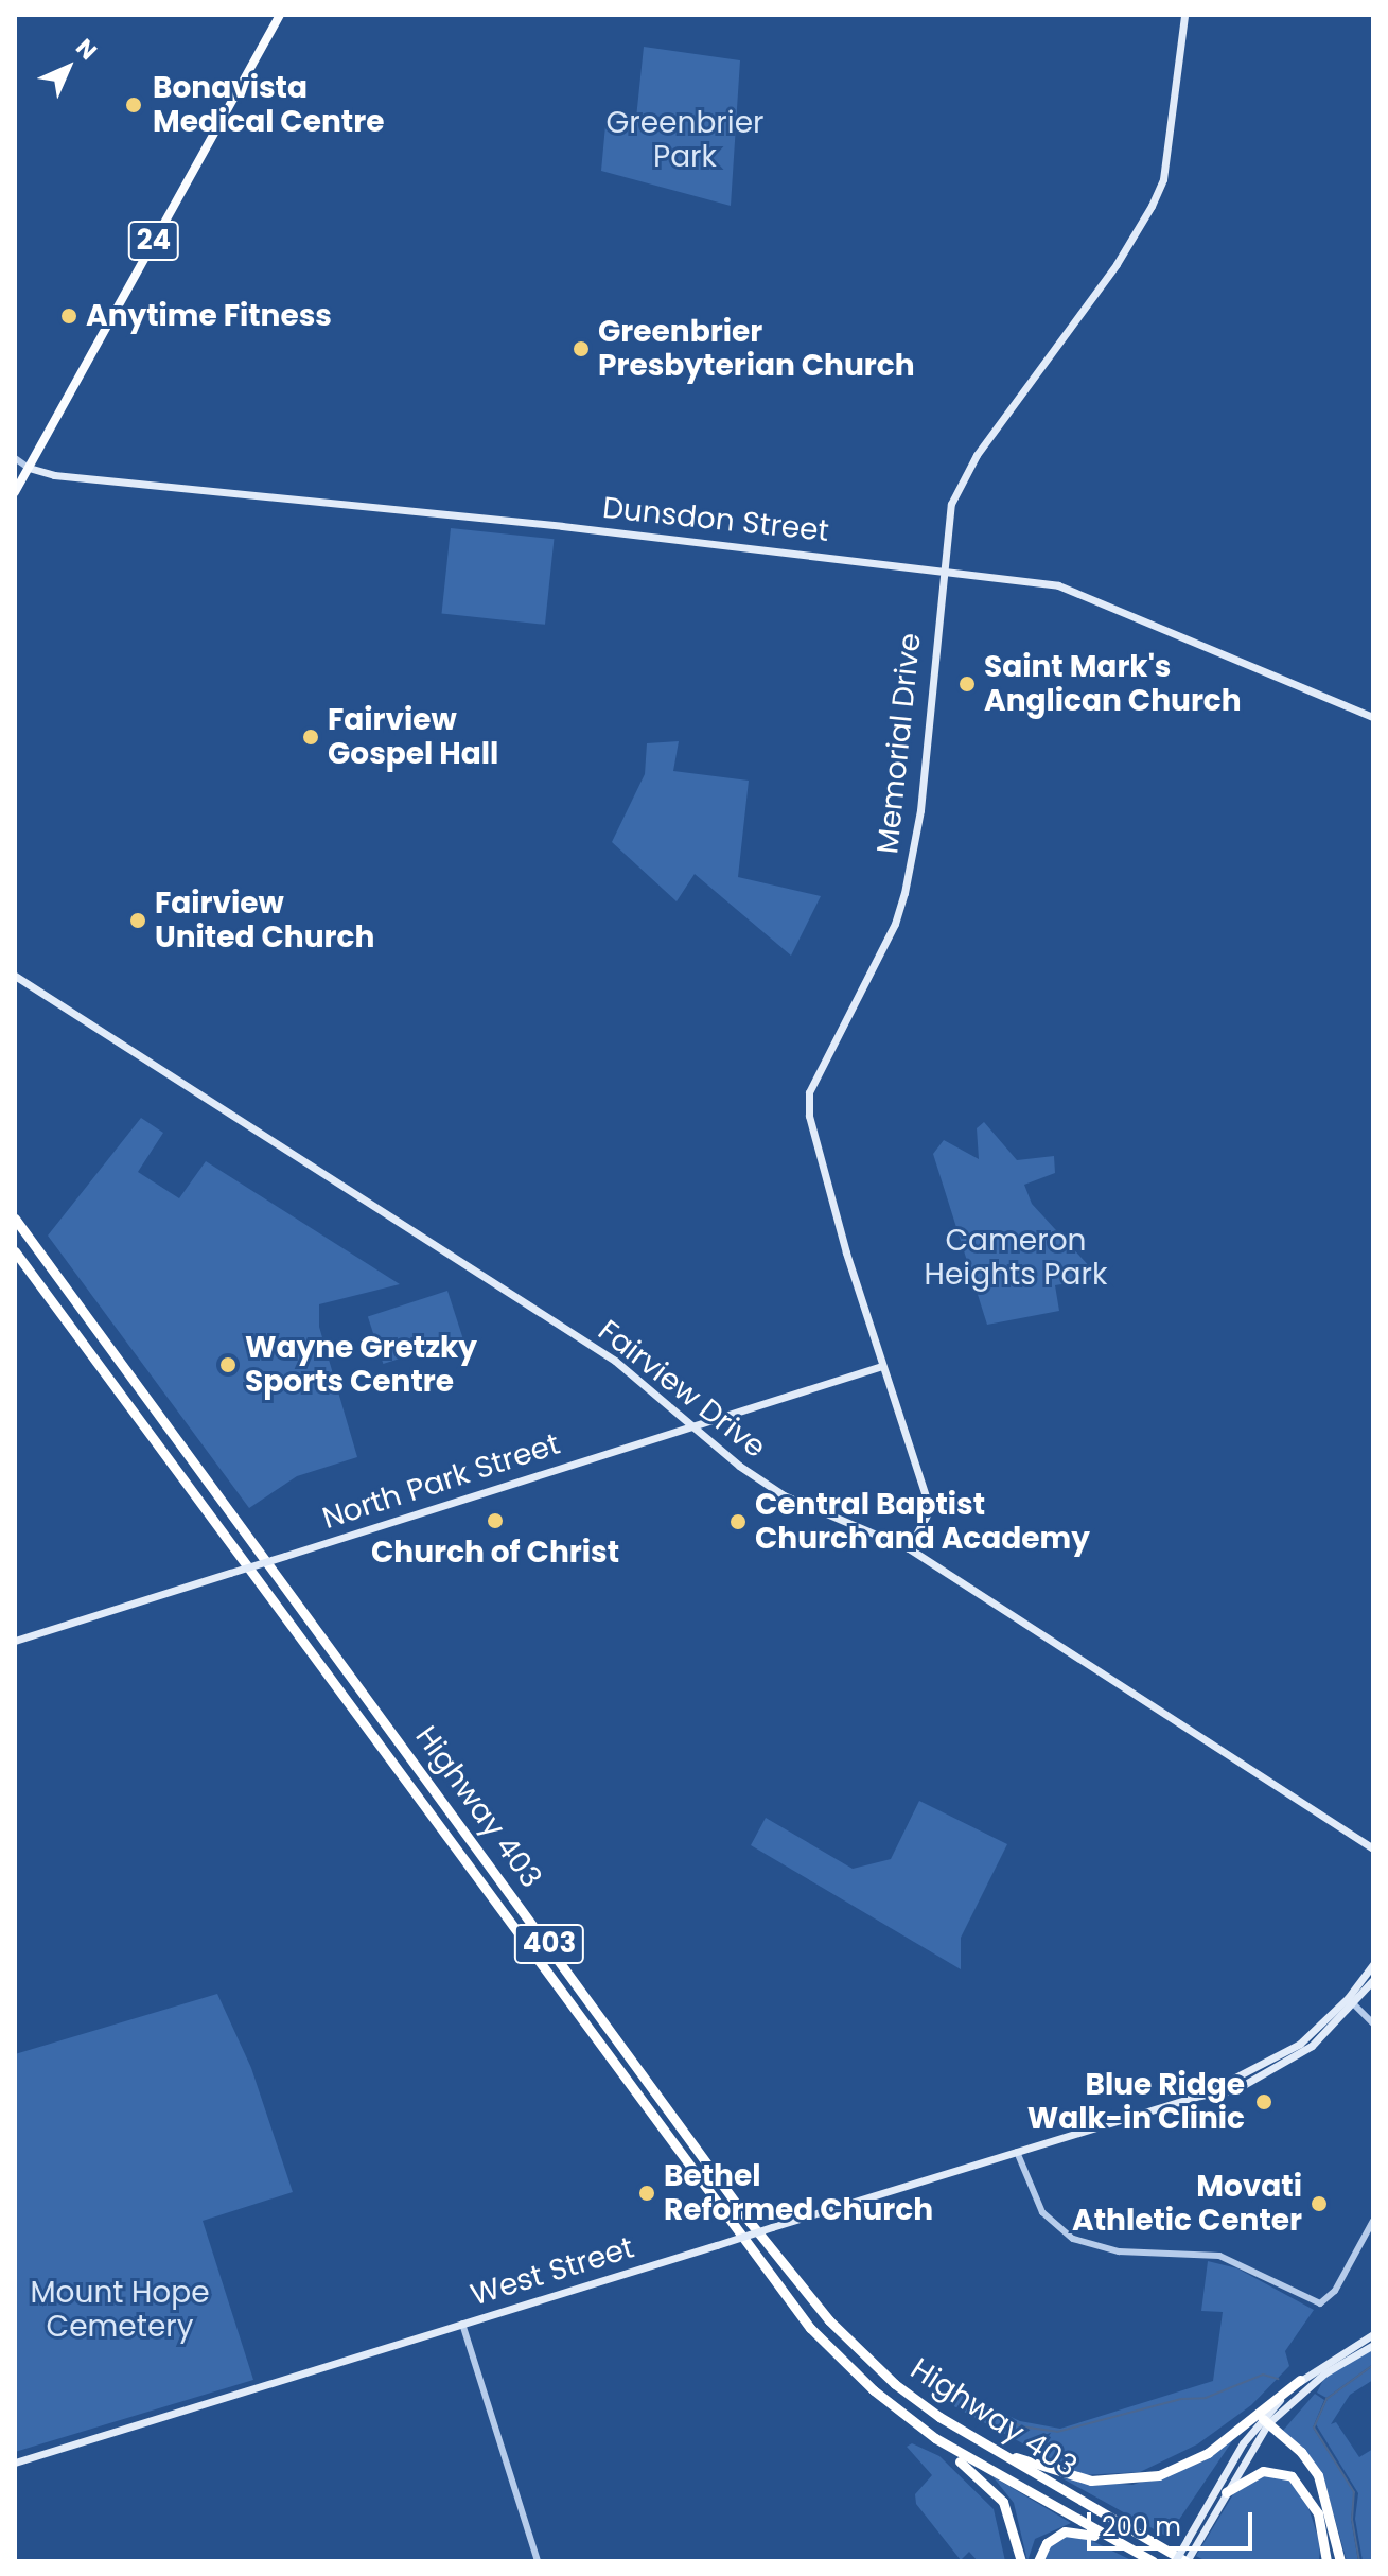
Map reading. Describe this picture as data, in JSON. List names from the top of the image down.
{
  "streets": {
    "highway": ["Highway 403", "403"],
    "main road": [
      "24",
      "Dunsdon Street",
      "Memorial Drive",
      "Fairview Drive",
      "North Park Street",
      "West Street"
    ]
  },
  "crossings": [
    ["24", "Dunsdon Street"],
    ["Dunsdon Street", "Memorial Drive"],
    ["Memorial Drive", "Fairview Drive"],
    ["Memorial Drive", "North Park Street"],
    ["Fairview Drive", "North Park Street"]
  ],
  "parks": ["Greenbrier Park", "Cameron Heights Park", "Mount Hope Cemetery"],
  "places": [
    "Bonavista Medical Centre",
    "Anytime Fitness",
    "Greenbrier Presbyterian Church",
    "Saint Mark's Anglican Church",
    "Fairview Gospel Hall",
    "Fairview United Church",
    "Wayne Gretzky Sports Centre",
    "Church of Christ",
    "Central Baptist Church and Academy",
    "Blue Ridge Walk-in Clinic",
    "Bethel Reformed Church",
    "Movati Athletic Center"
  ],
  "scale_bar": "200 m",
  "north": "top right"
}
